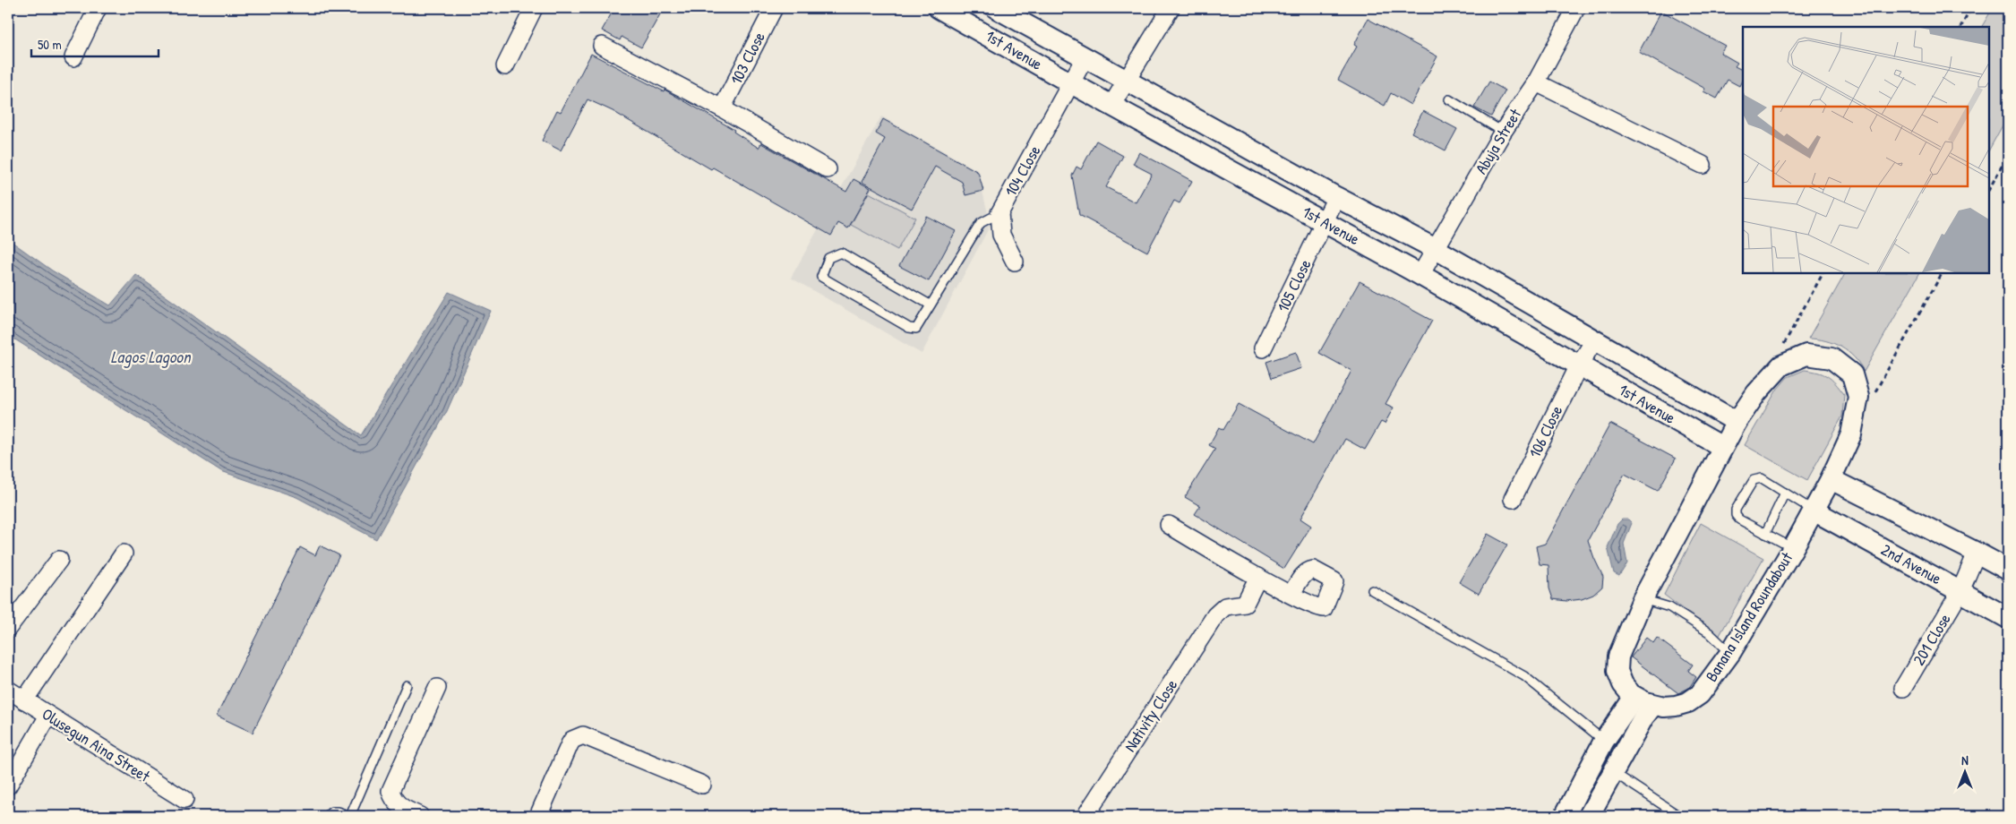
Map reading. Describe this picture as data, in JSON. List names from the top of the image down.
{
  "streets": {
    "street": [
      "1st Avenue",
      "103 Close",
      "Abuja Street",
      "104 Close",
      "105 Close",
      "106 Close",
      "2nd Avenue",
      "Banana Island Roundabout",
      "201 Close",
      "Nativity Close",
      "Olusegun Aina Street"
    ]
  },
  "crossings": [
    ["1st Avenue", "Abuja Street"],
    ["1st Avenue", "104 Close"],
    ["1st Avenue", "105 Close"],
    ["1st Avenue", "106 Close"],
    ["1st Avenue", "Banana Island Roundabout"],
    ["2nd Avenue", "Banana Island Roundabout"],
    ["2nd Avenue", "201 Close"]
  ],
  "water": ["Lagos Lagoon"],
  "scale_bar": "50 m",
  "north": "top"
}
